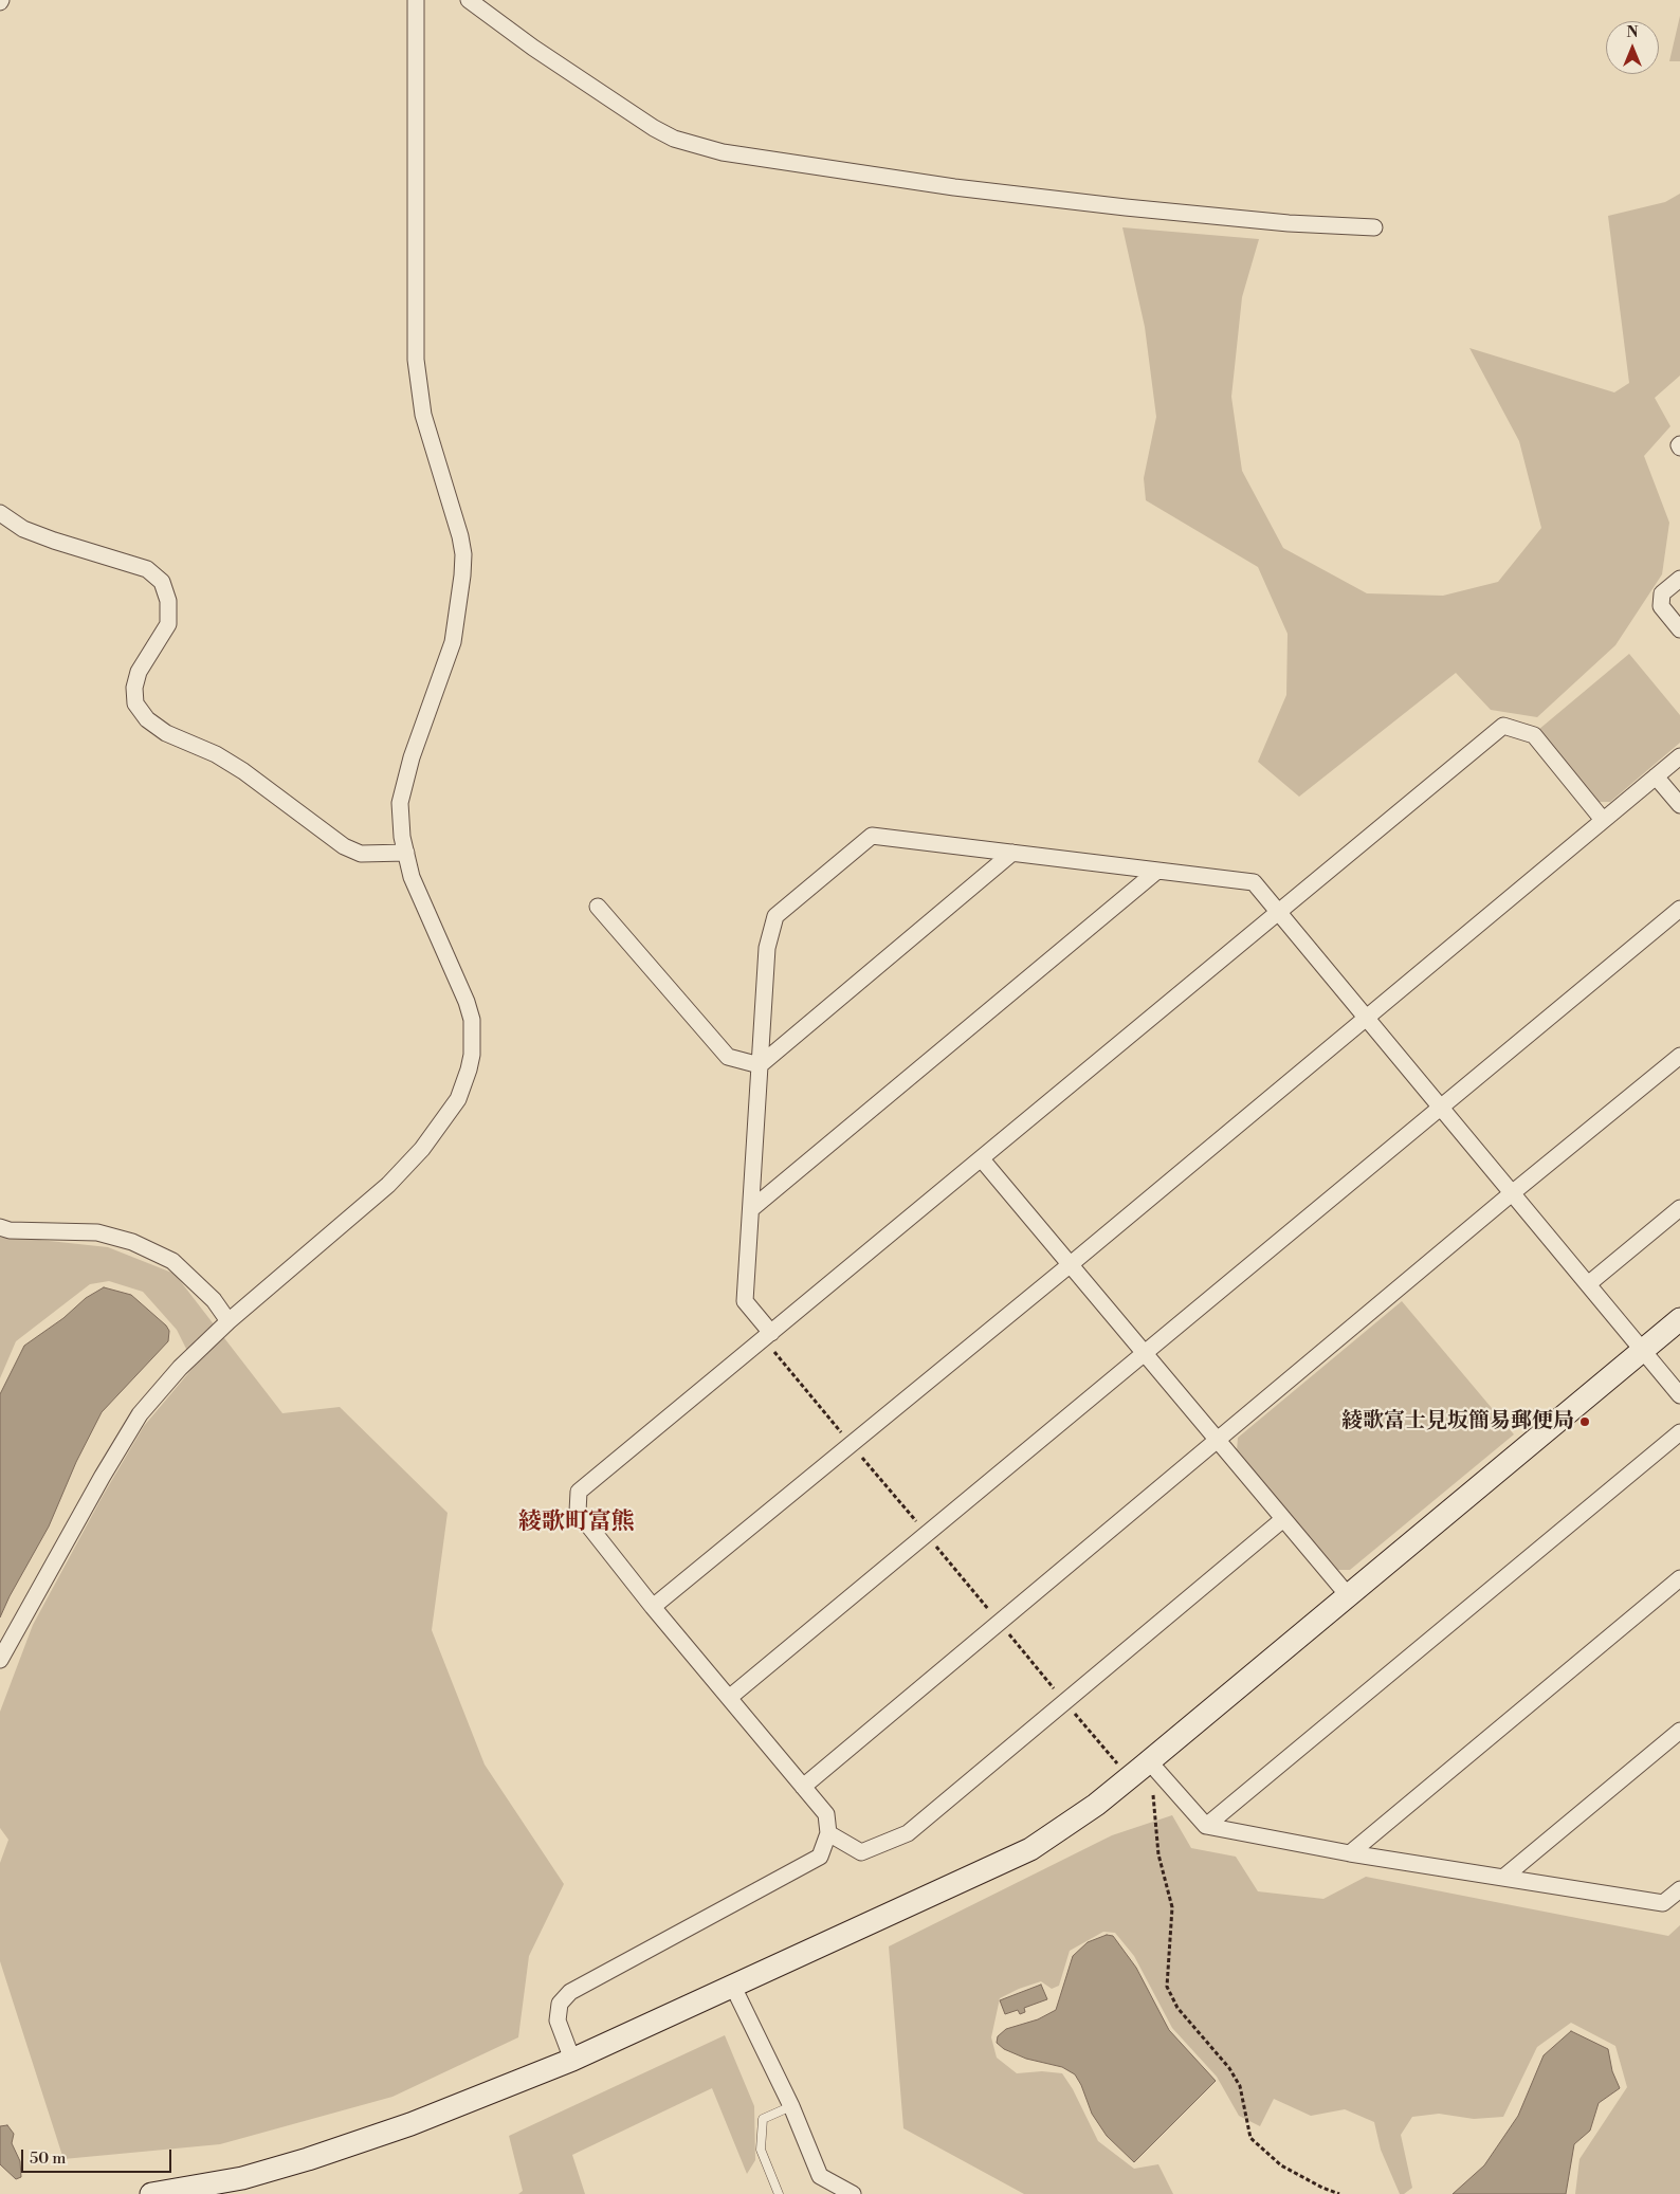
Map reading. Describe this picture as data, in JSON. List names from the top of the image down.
{
  "districts": ["綾歌町富熊"],
  "places": ["綾歌富士見坂簡易郵便局"],
  "scale_bar": "50 m",
  "north": "top"
}
